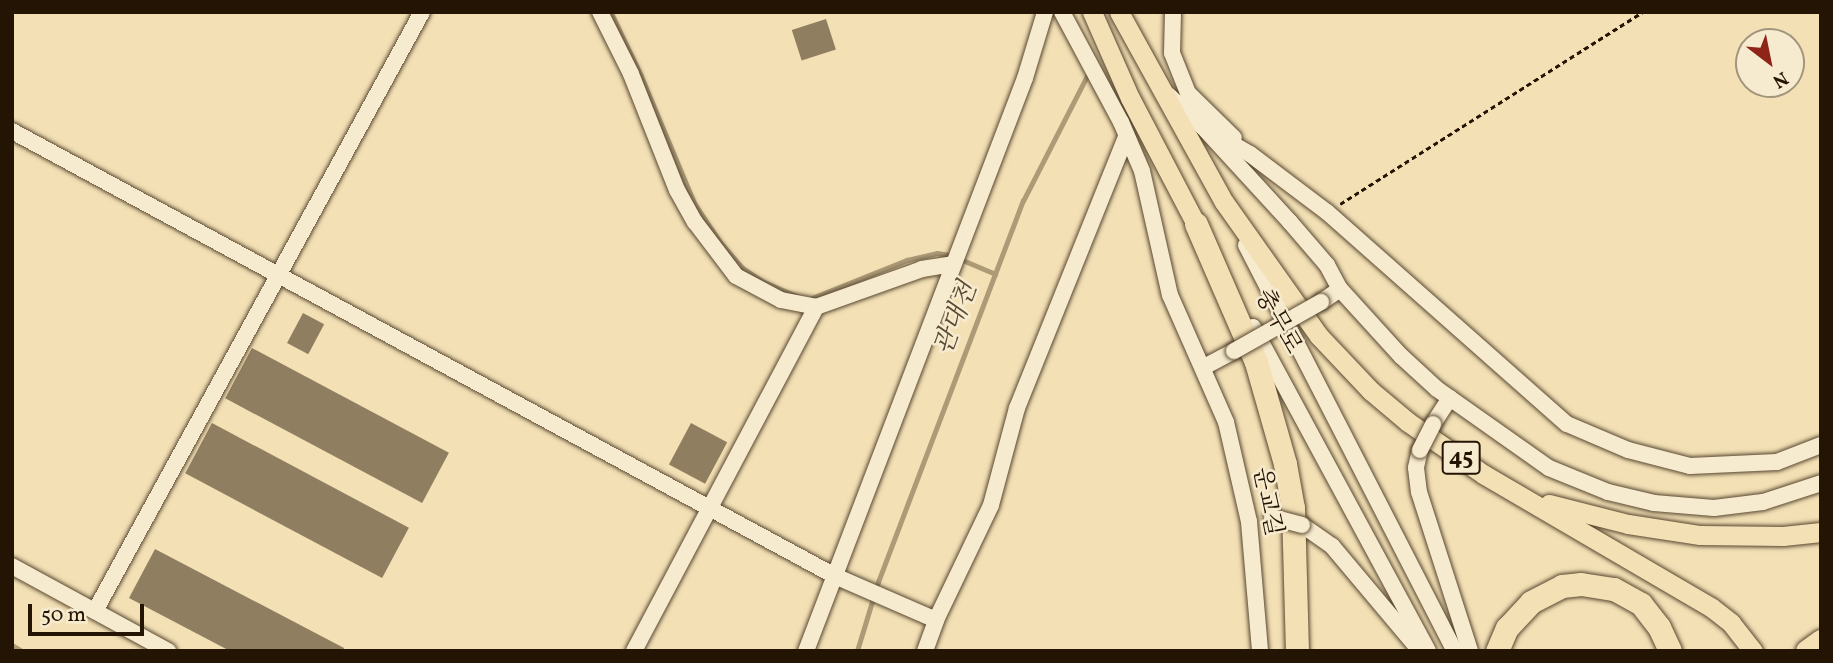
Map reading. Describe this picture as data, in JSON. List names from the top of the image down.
{
  "streets": {
    "main road": ["충무로", "45"],
    "street": ["운교길"]
  },
  "crossings": [
    ["충무로", "45"]
  ],
  "water": ["관대천"],
  "scale_bar": "50 m",
  "north": "bottom right"
}
